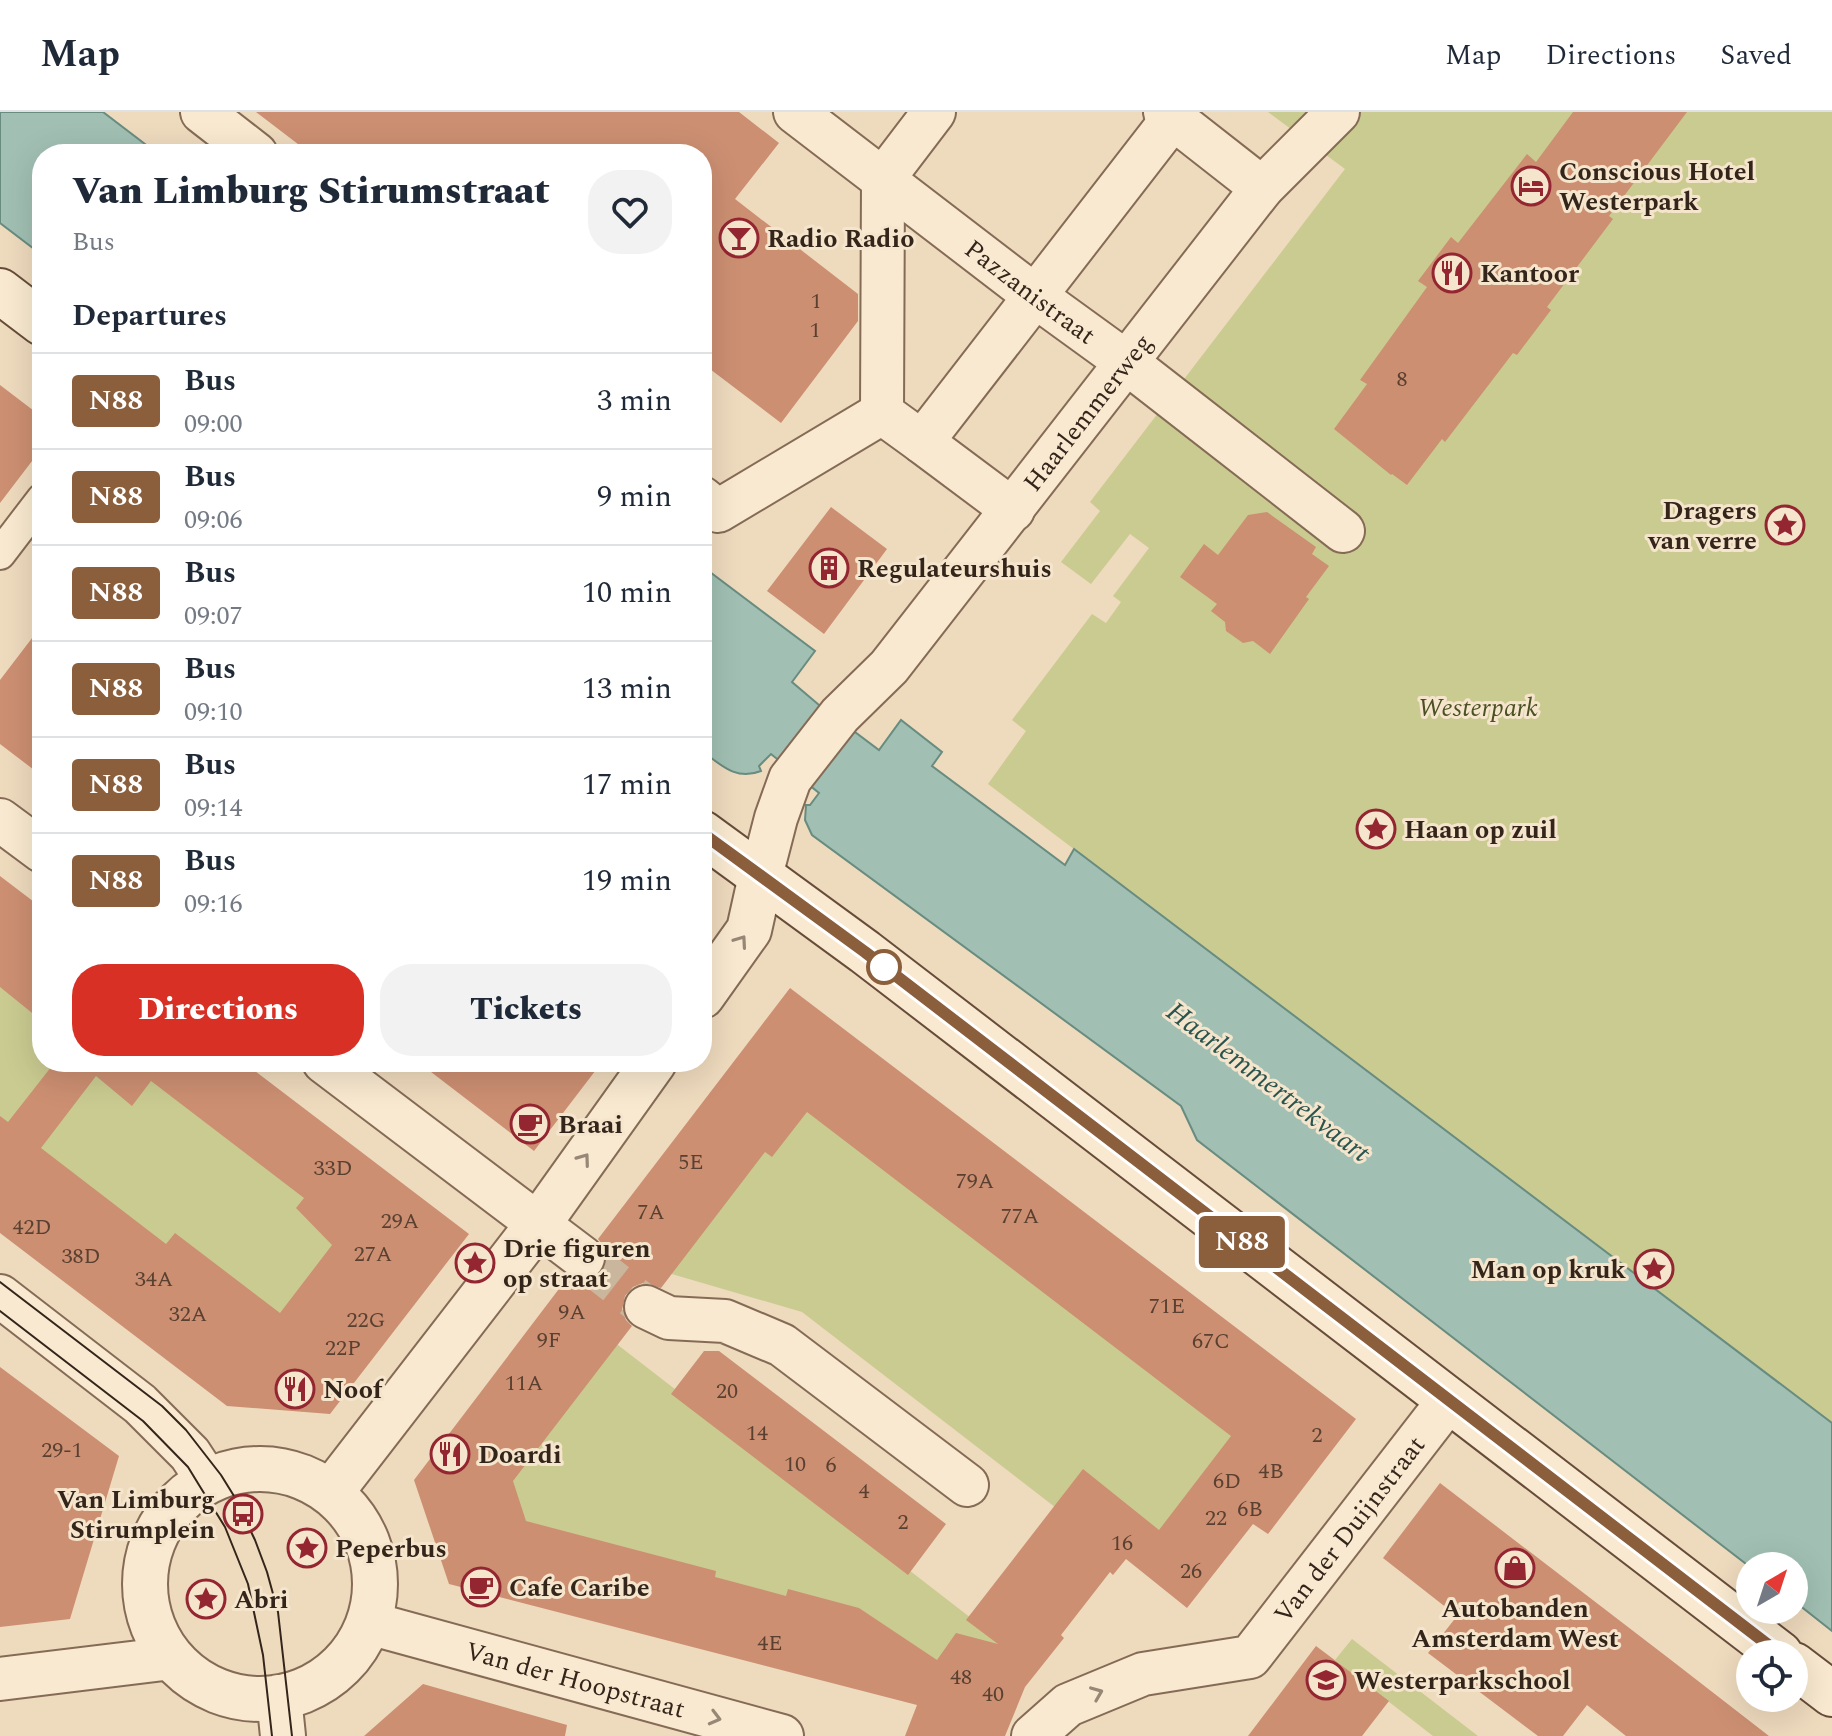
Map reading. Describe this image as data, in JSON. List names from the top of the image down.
{
  "streets": {
    "street": [
      "Pazzanistraat",
      "Haarlemmerweg",
      "Van der Duijnstraat",
      "Van der Hoopstraat"
    ]
  },
  "crossings": [
    ["Pazzanistraat", "Haarlemmerweg"]
  ],
  "one_way": ["Van der Duijnstraat"],
  "water": ["Haarlemmertrekvaart"],
  "parks": ["Westerpark"],
  "places": {
    "hotel": ["Conscious Hotel Westerpark"],
    "bar": ["Radio Radio"],
    "restaurant": ["Kantoor", "Noof", "Doardi"],
    "place": [
      "Dragers van verre",
      "Haan op zuil",
      "Drie figuren op straat",
      "Man op kruk",
      "Peperbus",
      "Abri"
    ],
    "building": ["Regulateurshuis"],
    "cafe": ["Braai", "Cafe Caribe"],
    "bus stop": ["Van Limburg Stirumplein"],
    "shop": ["Autobanden Amsterdam West"],
    "school or university": ["Westerparkschool"]
  },
  "lines": ["bus line N88"],
  "house_numbers": [
    "1",
    "1",
    "8",
    "5E",
    "33D",
    "79A",
    "7A",
    "77A",
    "29A",
    "42D",
    "27A",
    "38D",
    "34A",
    "71E",
    "9A",
    "32A",
    "22G",
    "9F",
    "67C",
    "22P",
    "11A",
    "20",
    "14",
    "2",
    "29-1",
    "10",
    "6",
    "4B",
    "6D",
    "4",
    "6B",
    "22",
    "2",
    "16",
    "26",
    "4E",
    "48",
    "40"
  ],
  "north": "top right",
  "page": {
    "header": "Map",
    "nav": ["Map", "Directions", "Saved"],
    "on_map": "N88",
    "heading": [
      ["Van Limburg Stirumstraat", "Bus"],
      "Departures"
    ],
    "list": [
      {
        "mark": "N88",
        "name": "Bus",
        "note": "09:00",
        "value": "3 min"
      },
      {
        "mark": "N88",
        "name": "Bus",
        "note": "09:06",
        "value": "9 min"
      },
      {
        "mark": "N88",
        "name": "Bus",
        "note": "09:07",
        "value": "10 min"
      },
      {
        "mark": "N88",
        "name": "Bus",
        "note": "09:10",
        "value": "13 min"
      },
      {
        "mark": "N88",
        "name": "Bus",
        "note": "09:14",
        "value": "17 min"
      },
      {
        "mark": "N88",
        "name": "Bus",
        "note": "09:16",
        "value": "19 min"
      }
    ],
    "buttons": ["Directions", "Tickets"]
  }
}
